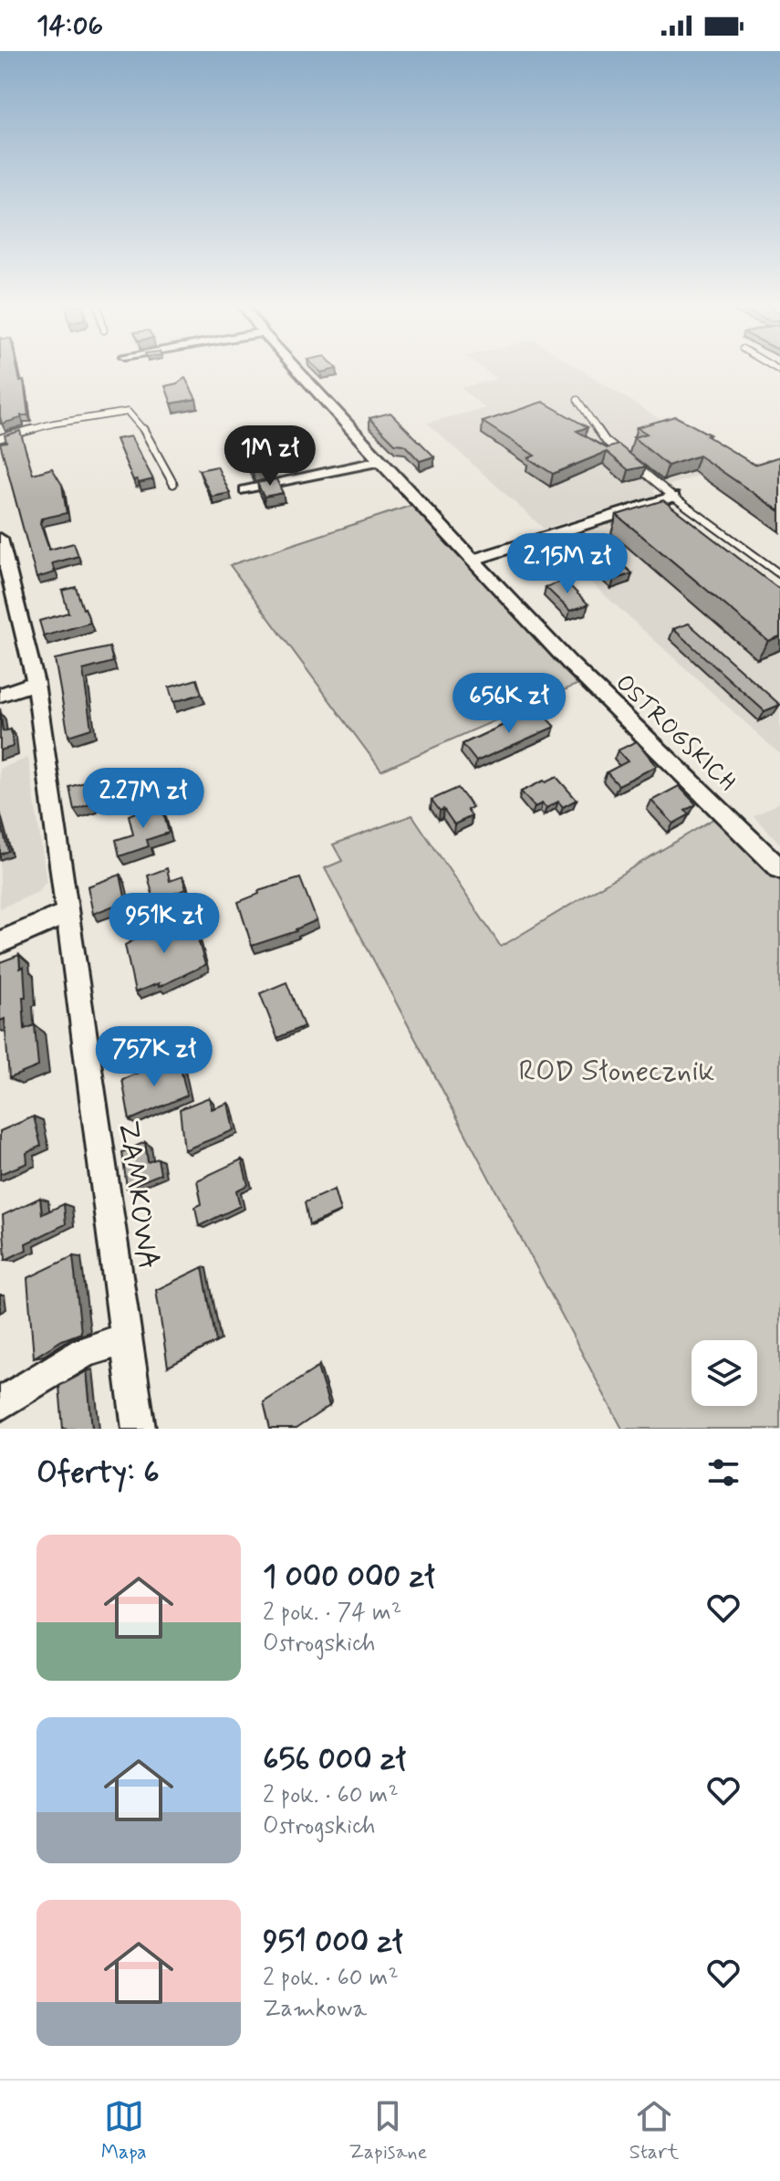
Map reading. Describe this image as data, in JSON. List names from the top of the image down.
{
  "streets": {
    "street": ["OSTROGSKICH", "ZAMKOWA"]
  },
  "parks": ["ROD Słonecznik"],
  "page": {
    "status": "14:06",
    "price": [
      "1M zł",
      "2.15M zł",
      "656K zł",
      "2.27M zł",
      "951K zł",
      "757K zł"
    ],
    "heading": "Oferty: 6",
    "list": [
      {
        "name": "1 000 000 zł",
        "note": "2 pok. · 74 m² · Ostrogskich"
      },
      {
        "name": "656 000 zł",
        "note": "2 pok. · 60 m² · Ostrogskich"
      },
      {
        "name": "951 000 zł",
        "note": "2 pok. · 60 m² · Zamkowa"
      }
    ],
    "tabs": ["Mapa", "Zapisane", "Start"]
  }
}
